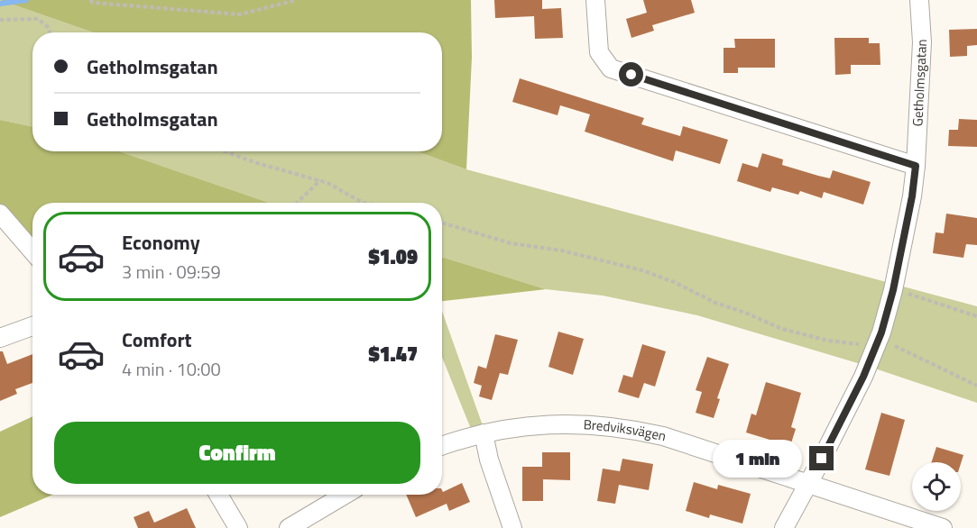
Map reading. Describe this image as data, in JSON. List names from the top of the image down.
{
  "streets": {
    "street": ["Getholmsgatan", "Bredviksvägen"]
  },
  "crossings": [
    ["Getholmsgatan", "Bredviksvägen"]
  ],
  "page": {
    "banner": ["Getholmsgatan", "Getholmsgatan"],
    "list": [
      {
        "name": "Economy",
        "note": "3 min · 09:59",
        "value": "$1.09"
      },
      {
        "name": "Comfort",
        "note": "4 min · 10:00",
        "value": "$1.47"
      }
    ],
    "buttons": "Confirm",
    "bubble": "1 min"
  }
}
